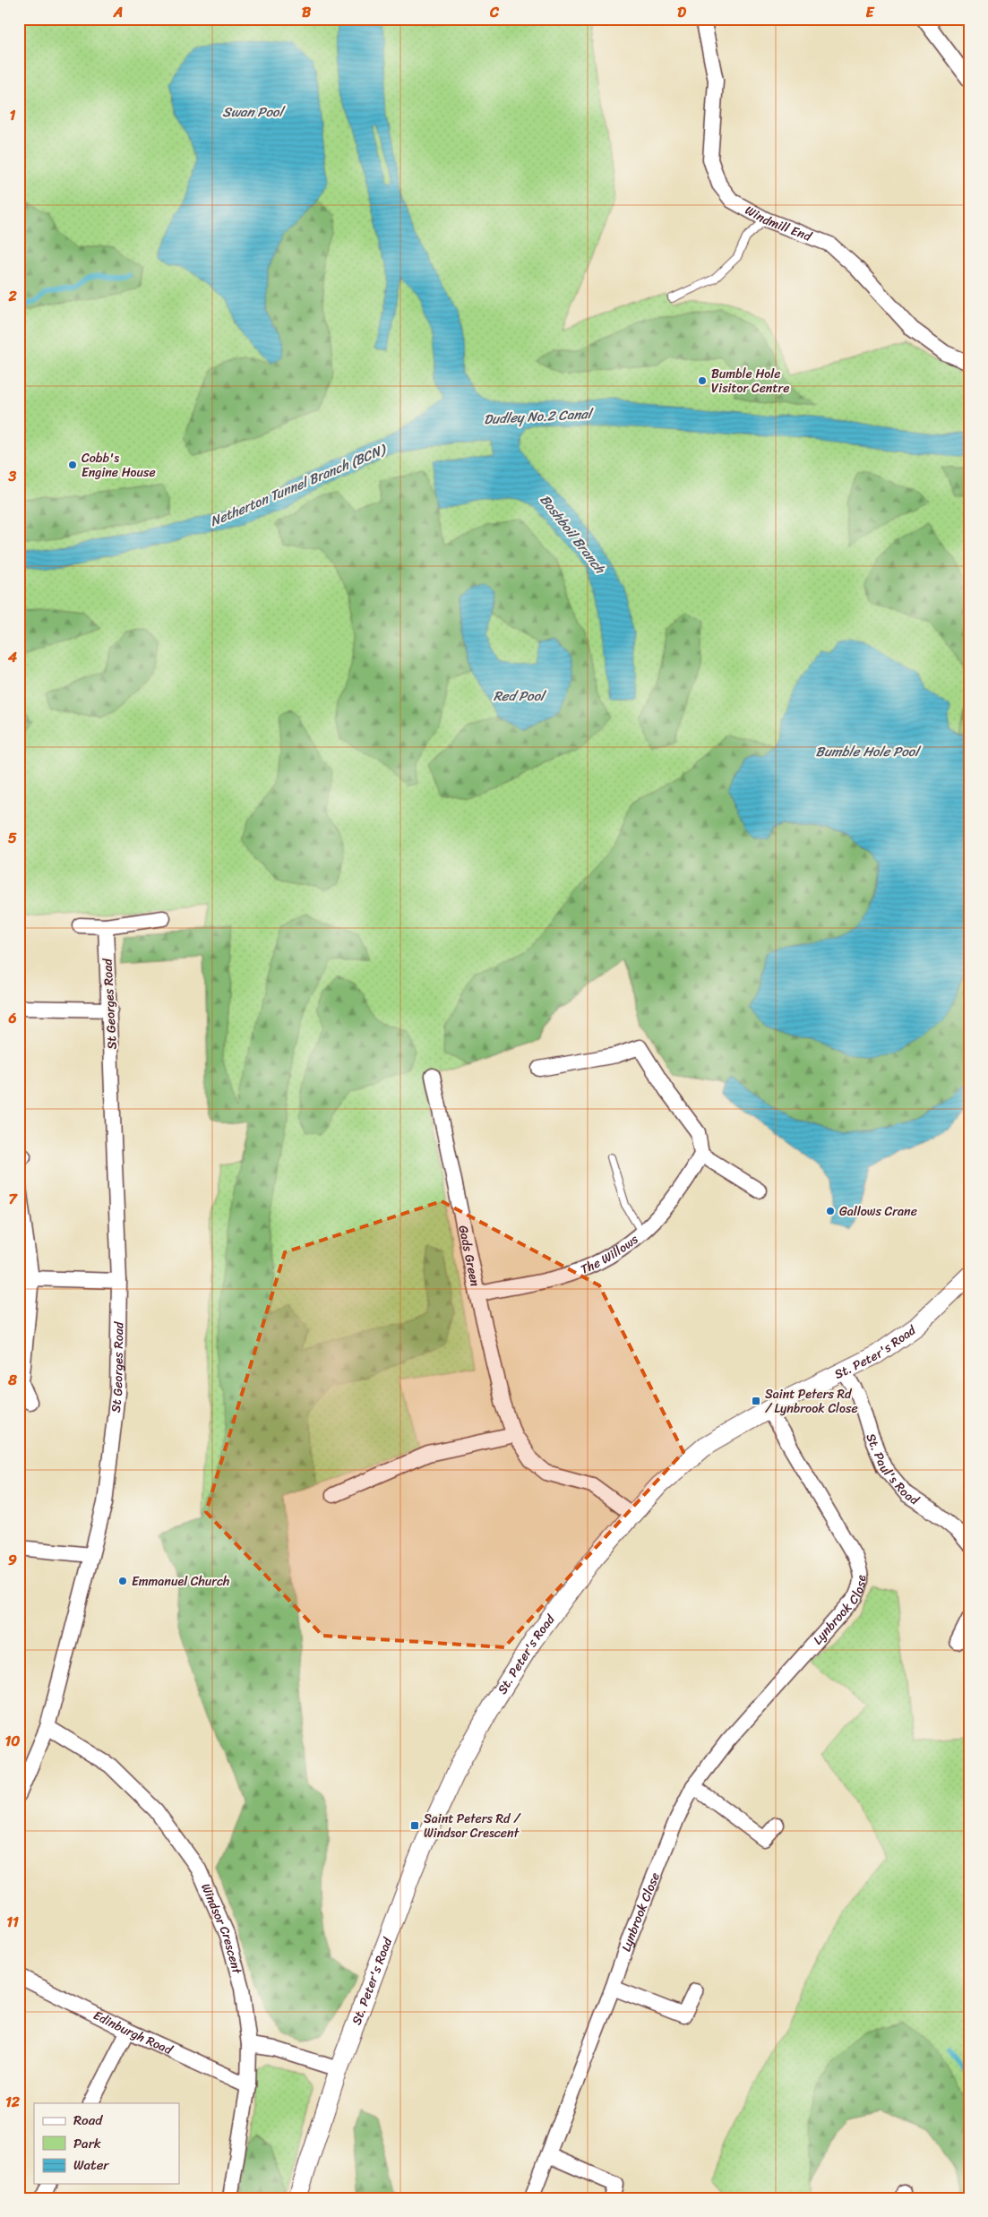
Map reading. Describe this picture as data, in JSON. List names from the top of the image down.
{
  "streets": {
    "street": [
      "Windmill End",
      "St Georges Road",
      "The Willows",
      "Gads Green",
      "St. Peter's Road",
      "St. Paul's Road",
      "Lynbrook Close",
      "Windsor Crescent",
      "Edinburgh Road"
    ]
  },
  "crossings": [
    ["St Georges Road", "Windsor Crescent"],
    ["The Willows", "Gads Green"],
    ["Gads Green", "St. Peter's Road"],
    ["St. Peter's Road", "St. Paul's Road"],
    ["St. Peter's Road", "Lynbrook Close"],
    ["Windsor Crescent", "Edinburgh Road"]
  ],
  "water": [
    "Swan Pool",
    "Dudley No.2 Canal",
    "Netherton Tunnel Branch (BCN)",
    "Boshboil Branch",
    "Red Pool",
    "Bumble Hole Pool"
  ],
  "places": {
    "other": [
      "Bumble Hole Visitor Centre",
      "Cobb's Engine House",
      "Gallows Crane",
      "Emmanuel Church"
    ],
    "transit": ["Saint Peters Rd / Lynbrook Close", "Saint Peters Rd / Windsor Crescent"]
  },
  "legend": ["Road", "Park", "Water"],
  "grid": {
    "columns": [
      "A",
      "B",
      "C",
      "D",
      "E"
    ],
    "rows": [
      "1",
      "2",
      "3",
      "4",
      "5",
      "6",
      "7",
      "8",
      "9",
      "10",
      "11",
      "12"
    ]
  }
}
